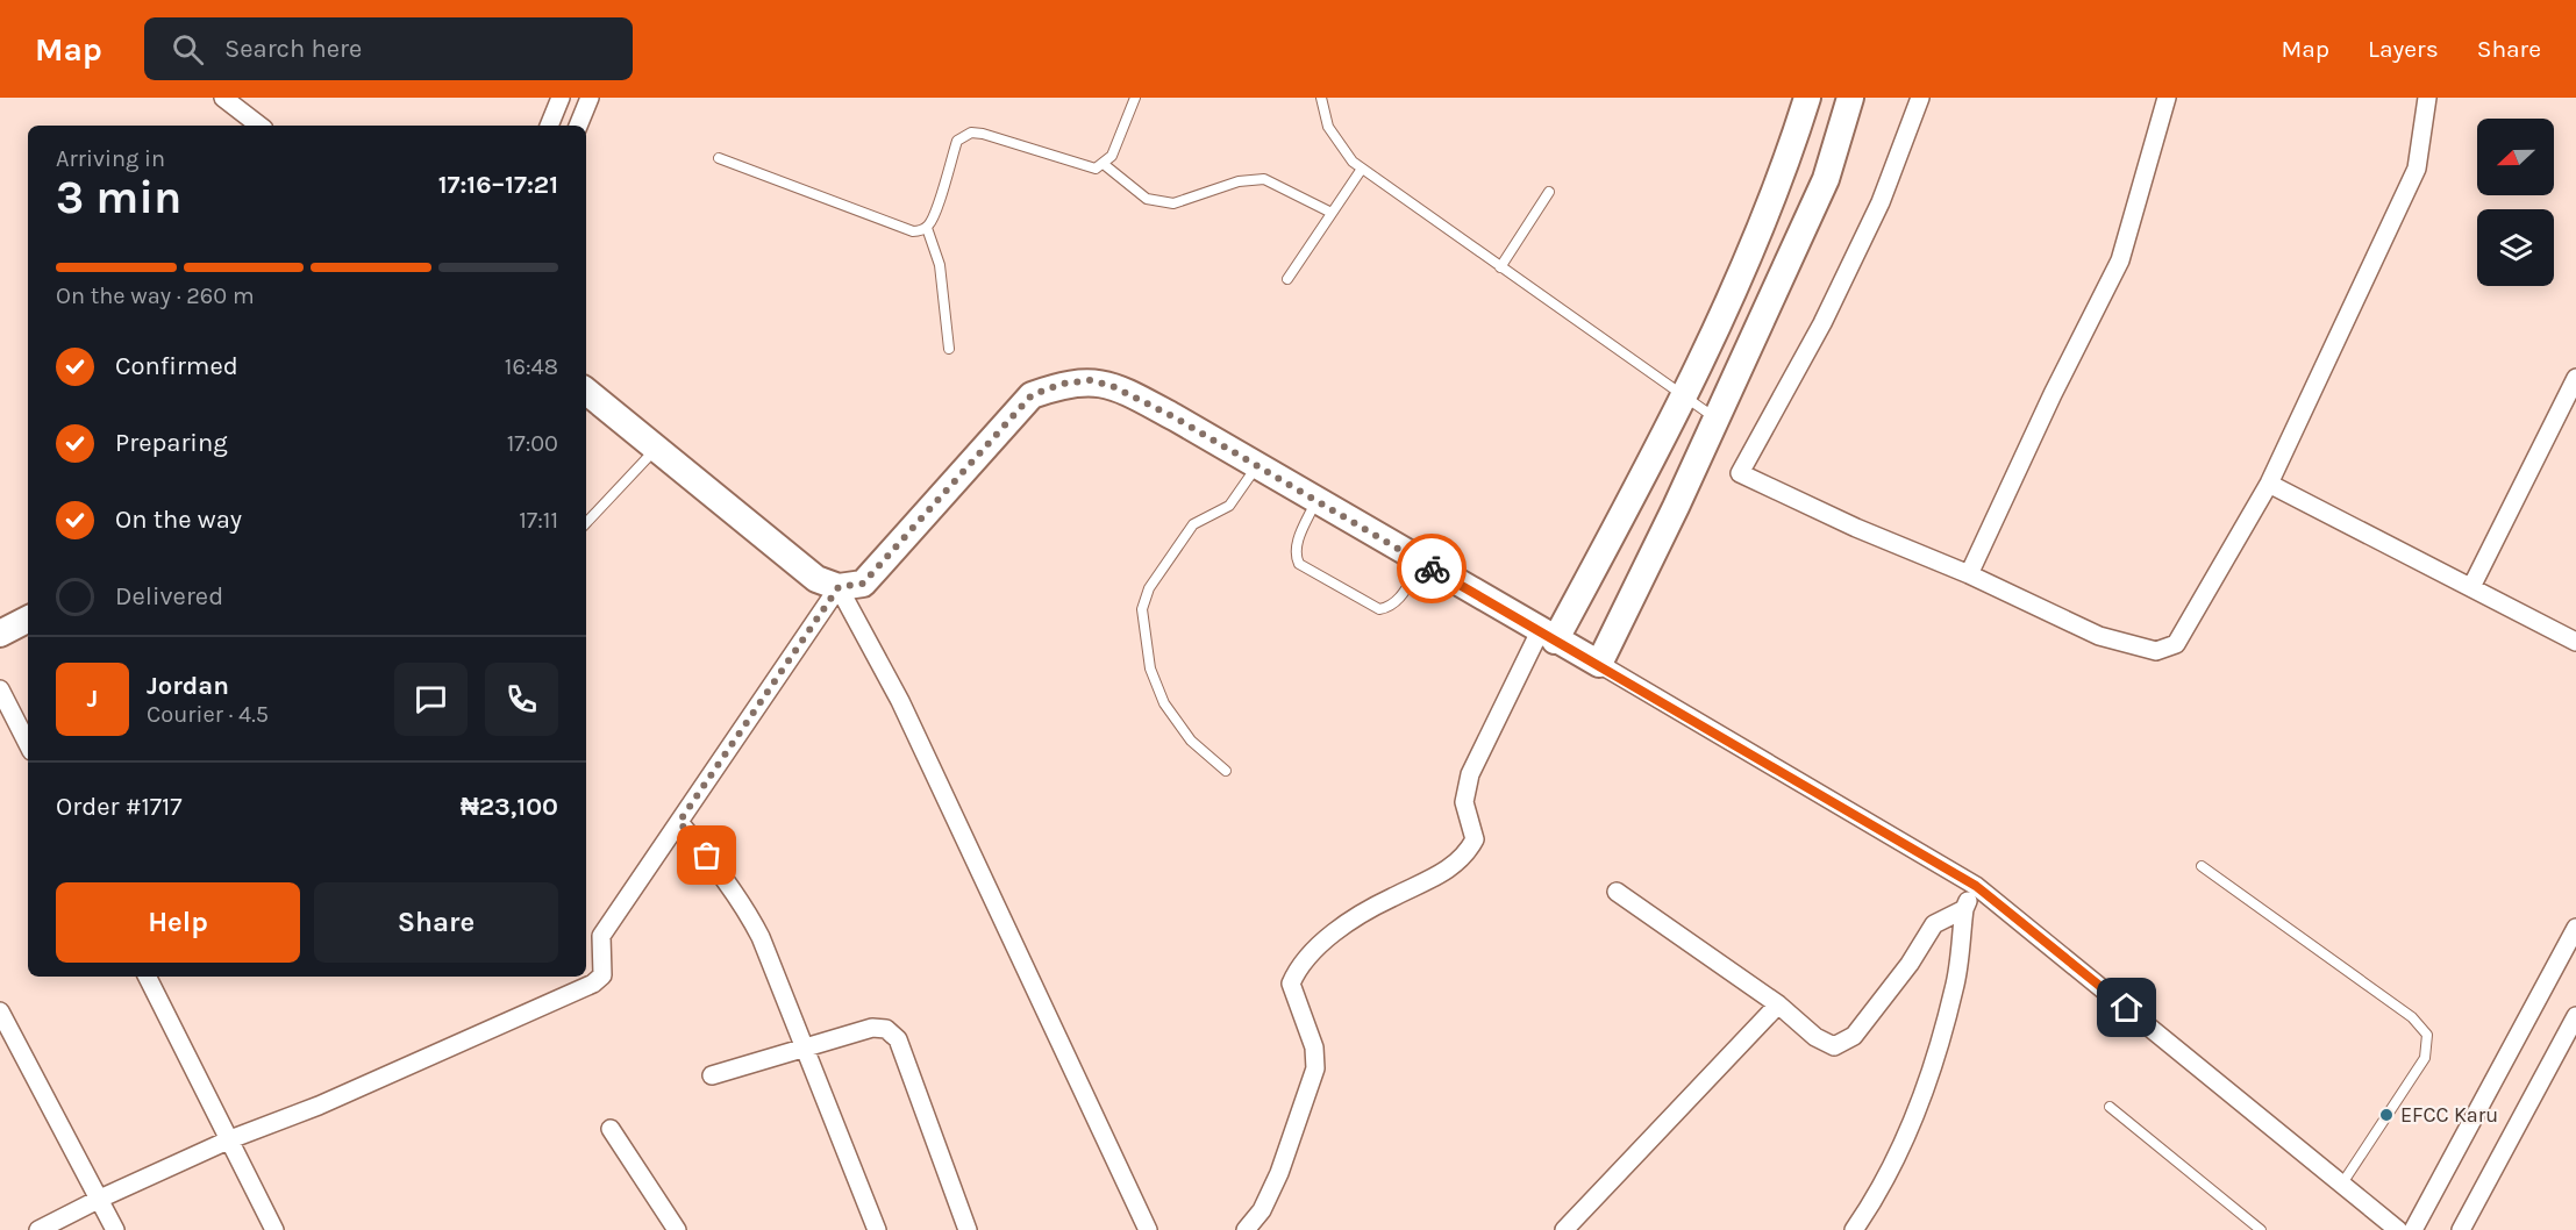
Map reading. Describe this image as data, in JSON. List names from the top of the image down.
{
  "places": ["EFCC Karu"],
  "north": "left",
  "page": {
    "header": "Map",
    "search": "Search here",
    "nav": ["Map", "Layers", "Share"],
    "heading": ["3 min", "Arriving in", "17:16–17:21"],
    "panel": [
      "Jordan",
      "Courier · 4.5",
      "Order #1717",
      "₦23,100"
    ],
    "bar": "On the way · 260 m",
    "list": [
      ["Confirmed", "16:48"],
      ["Preparing", "17:00"],
      ["On the way", "17:11"],
      "Delivered"
    ],
    "round": "J",
    "buttons": ["Help", "Share"]
  }
}
